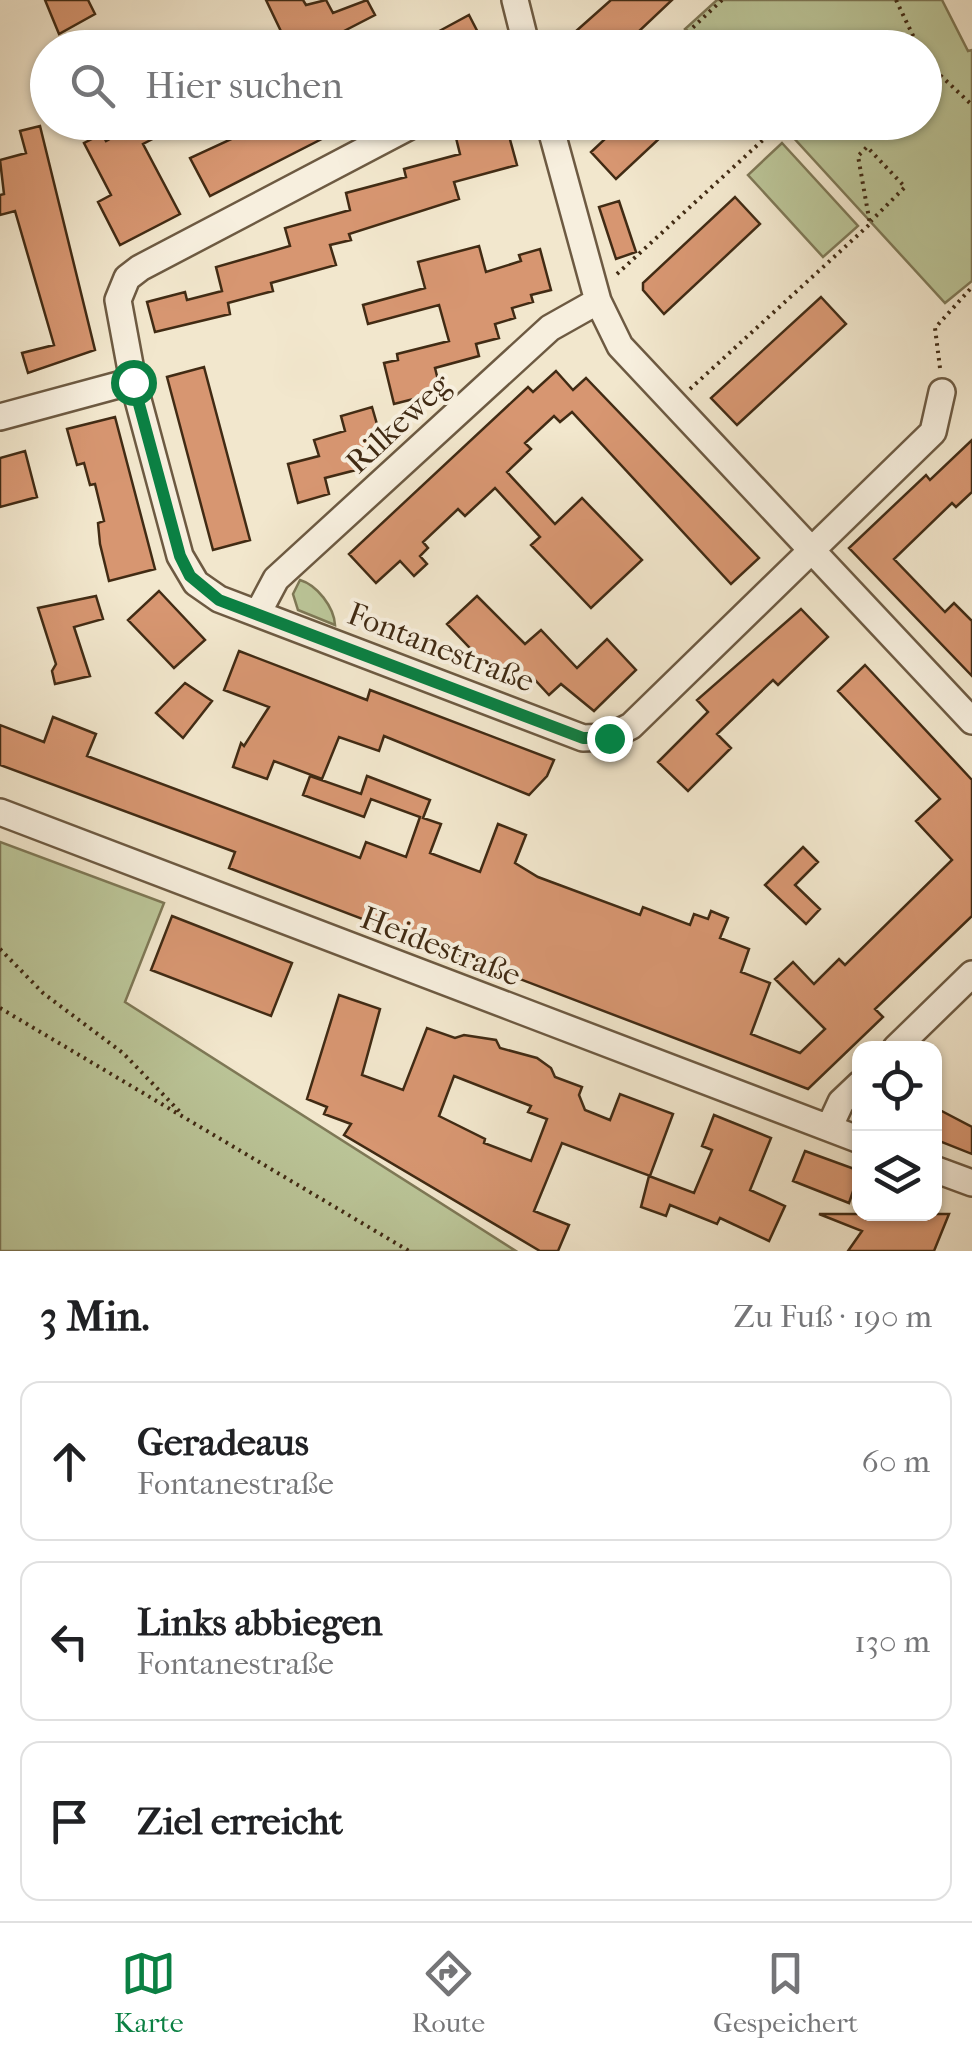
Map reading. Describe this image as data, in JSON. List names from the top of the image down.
{
  "streets": {
    "street": ["Rilkeweg", "Fontanestraße", "Heidestraße"]
  },
  "crossings": [
    ["Rilkeweg", "Fontanestraße"]
  ],
  "page": {
    "search": "Hier suchen",
    "heading": ["3 Min.", "Zu Fuß · 190 m"],
    "list": [
      ["Geradeaus", "Fontanestraße", "60 m"],
      ["Links abbiegen", "Fontanestraße", "130 m"],
      "Ziel erreicht"
    ],
    "nav": ["Karte", "Route", "Gespeichert"]
  }
}
